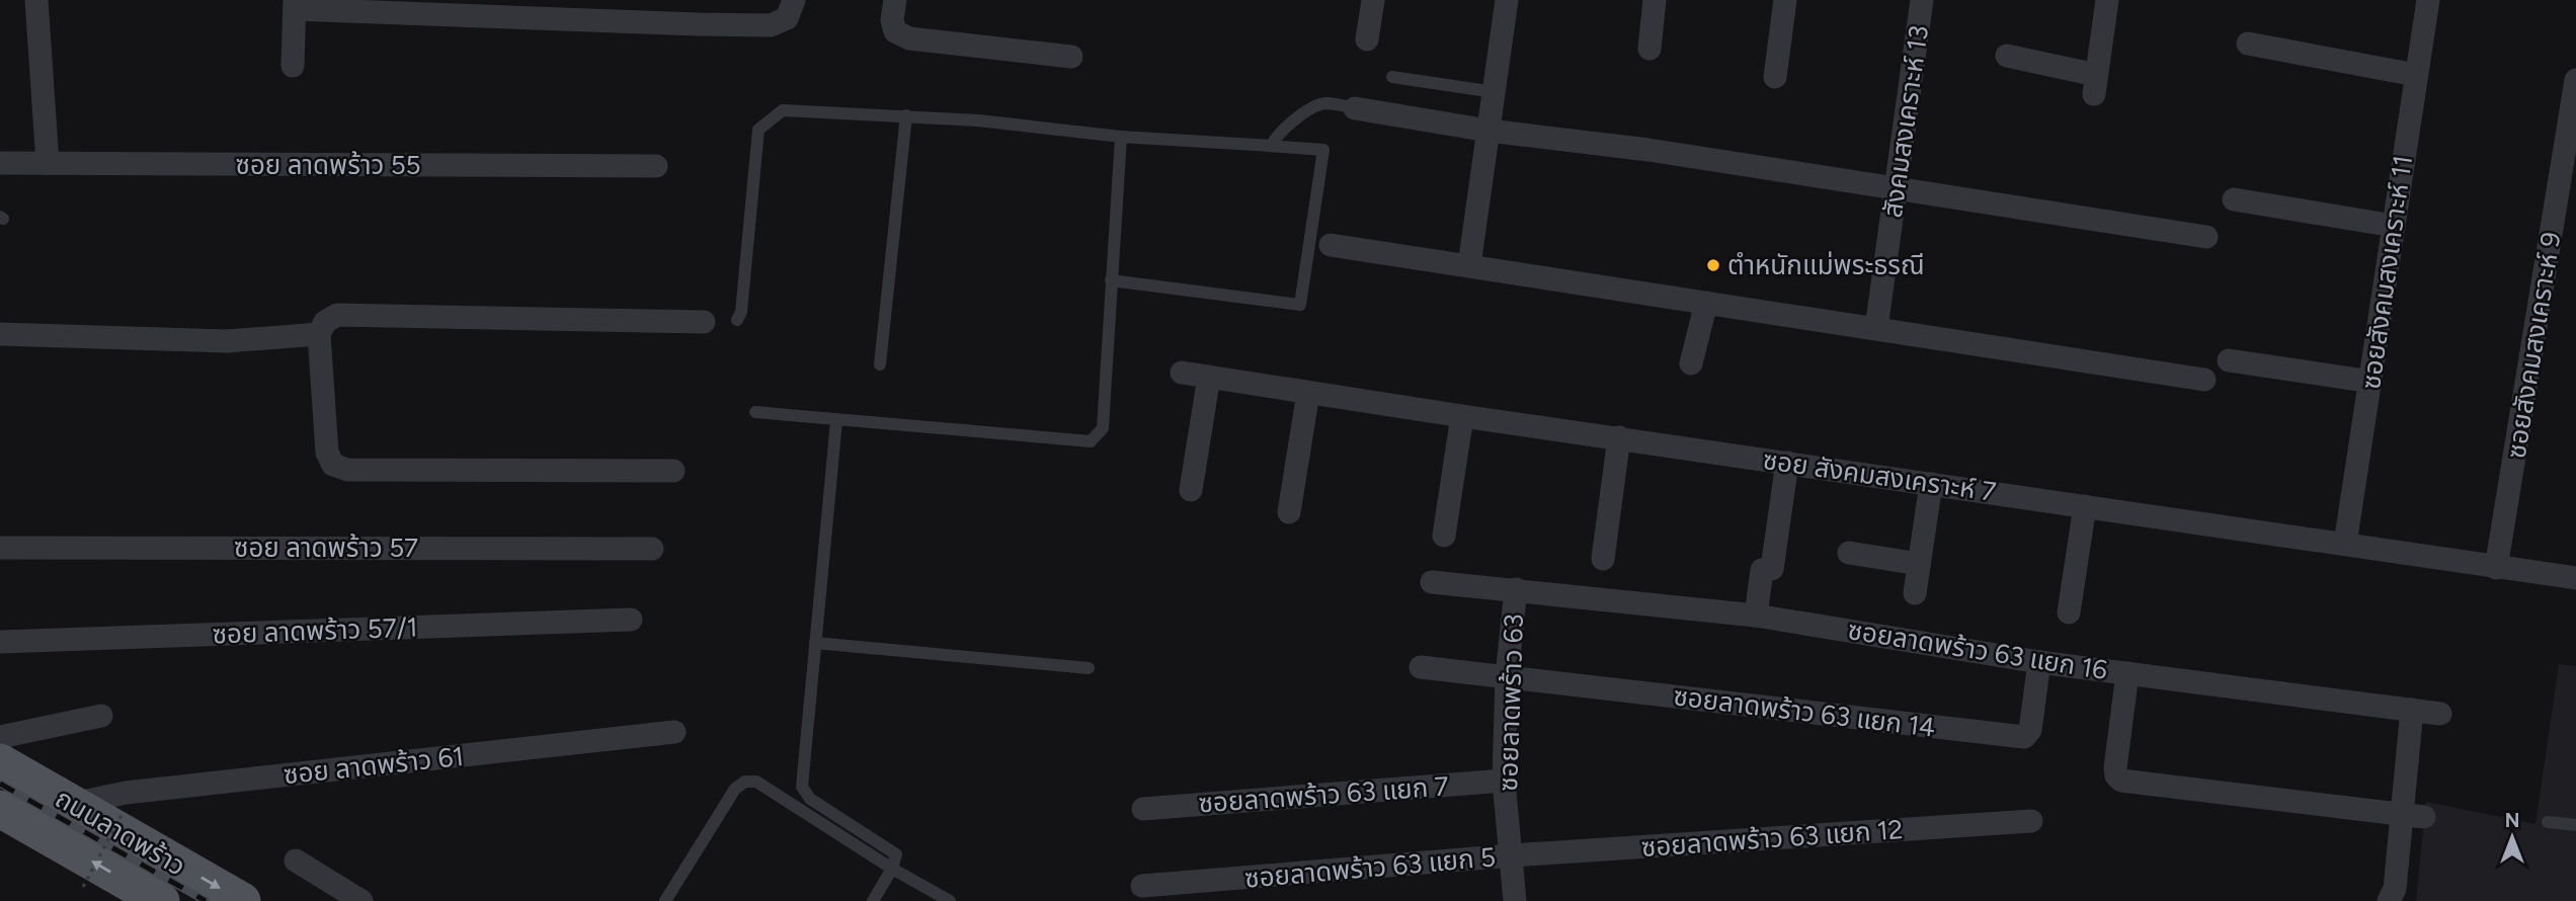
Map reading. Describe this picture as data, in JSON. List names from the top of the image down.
{
  "streets": {
    "main road": ["ถนนลาดพร้าว"],
    "street": [
      "สังคมสงเคราะห์ 13",
      "ซอย ลาดพร้าว 55",
      "ซอยสังคมสงเคราะห์ 11",
      "ซอยสังคมสงเคราะห์ 9",
      "ซอย สังคมสงเคราะห์ 7",
      "ซอย ลาดพร้าว 57",
      "ซอย ลาดพร้าว 57/1",
      "ซอยลาดพร้าว 63 แยก 16",
      "ซอยลาดพร้าว 63",
      "ซอยลาดพร้าว 63 แยก 14",
      "ซอย ลาดพร้าว 61",
      "ซอยลาดพร้าว 63 แยก 7",
      "ซอยลาดพร้าว 63 แยก 12",
      "ซอยลาดพร้าว 63 แยก 5"
    ]
  },
  "crossings": [
    ["ซอยสังคมสงเคราะห์ 11", "ซอย สังคมสงเคราะห์ 7"],
    ["ซอยสังคมสงเคราะห์ 9", "ซอย สังคมสงเคราะห์ 7"],
    ["ซอยลาดพร้าว 63 แยก 16", "ซอยลาดพร้าว 63"],
    ["ซอยลาดพร้าว 63 แยก 16", "ซอยลาดพร้าว 63 แยก 14"],
    ["ซอยลาดพร้าว 63", "ซอยลาดพร้าว 63 แยก 14"],
    ["ซอยลาดพร้าว 63", "ซอยลาดพร้าว 63 แยก 7"],
    ["ซอยลาดพร้าว 63", "ซอยลาดพร้าว 63 แยก 12"],
    ["ซอยลาดพร้าว 63", "ซอยลาดพร้าว 63 แยก 5"],
    ["ซอย ลาดพร้าว 61", "ถนนลาดพร้าว"],
    ["ซอยลาดพร้าว 63 แยก 12", "ซอยลาดพร้าว 63 แยก 5"]
  ],
  "places": ["ตำหนักแม่พระธรณี"],
  "north": "top"
}
